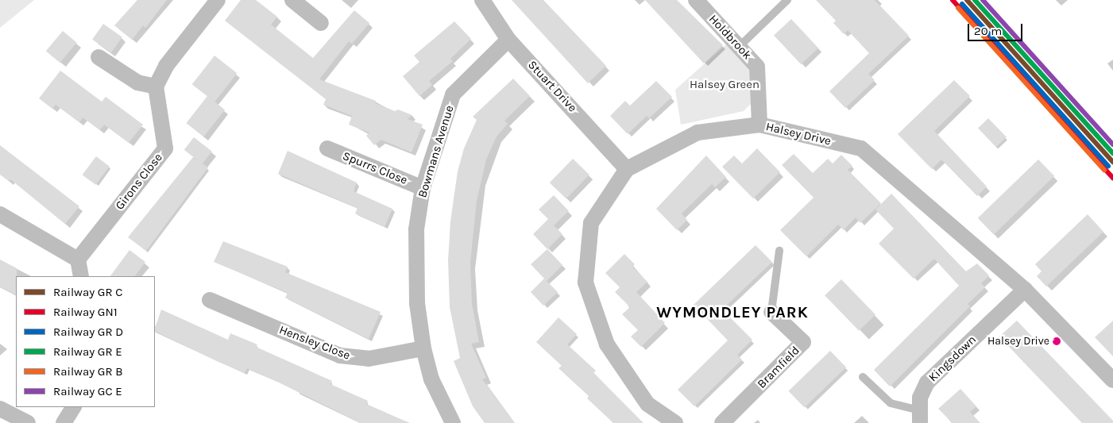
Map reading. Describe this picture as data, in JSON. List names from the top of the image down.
{
  "streets": {
    "street": [
      "Holdbrook",
      "Stuart Drive",
      "Halsey Drive",
      "Bowmans Avenue",
      "Spurrs Close",
      "Girons Close",
      "Hensley Close",
      "Kingsdown",
      "Bramfield"
    ]
  },
  "crossings": [
    ["Holdbrook", "Halsey Drive"],
    ["Stuart Drive", "Halsey Drive"],
    ["Stuart Drive", "Bowmans Avenue"],
    ["Halsey Drive", "Kingsdown"],
    ["Bowmans Avenue", "Spurrs Close"],
    ["Bowmans Avenue", "Hensley Close"]
  ],
  "districts": ["WYMONDLEY PARK"],
  "parks": ["Halsey Green"],
  "places": ["Halsey Drive"],
  "lines": ["rail line GN1"],
  "legend": [
    "Railway GR C",
    "Railway GN1",
    "Railway GR D",
    "Railway GR E",
    "Railway GR B",
    "Railway GC E"
  ],
  "scale_bar": "20 m"
}
